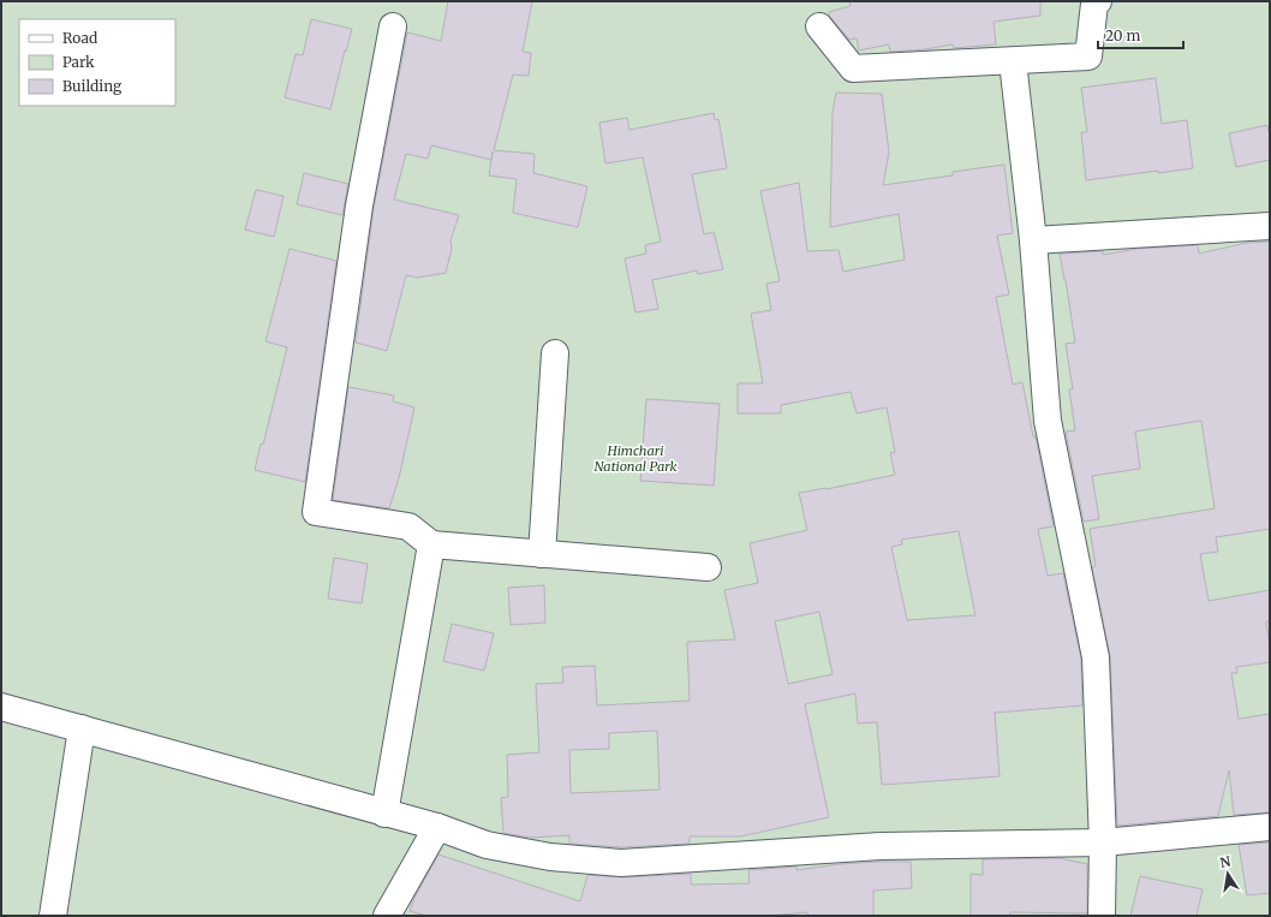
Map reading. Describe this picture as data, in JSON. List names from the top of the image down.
{
  "parks": ["Himchari National Park"],
  "legend": ["Road", "Park", "Building"],
  "scale_bar": "20 m",
  "north": "top"
}
